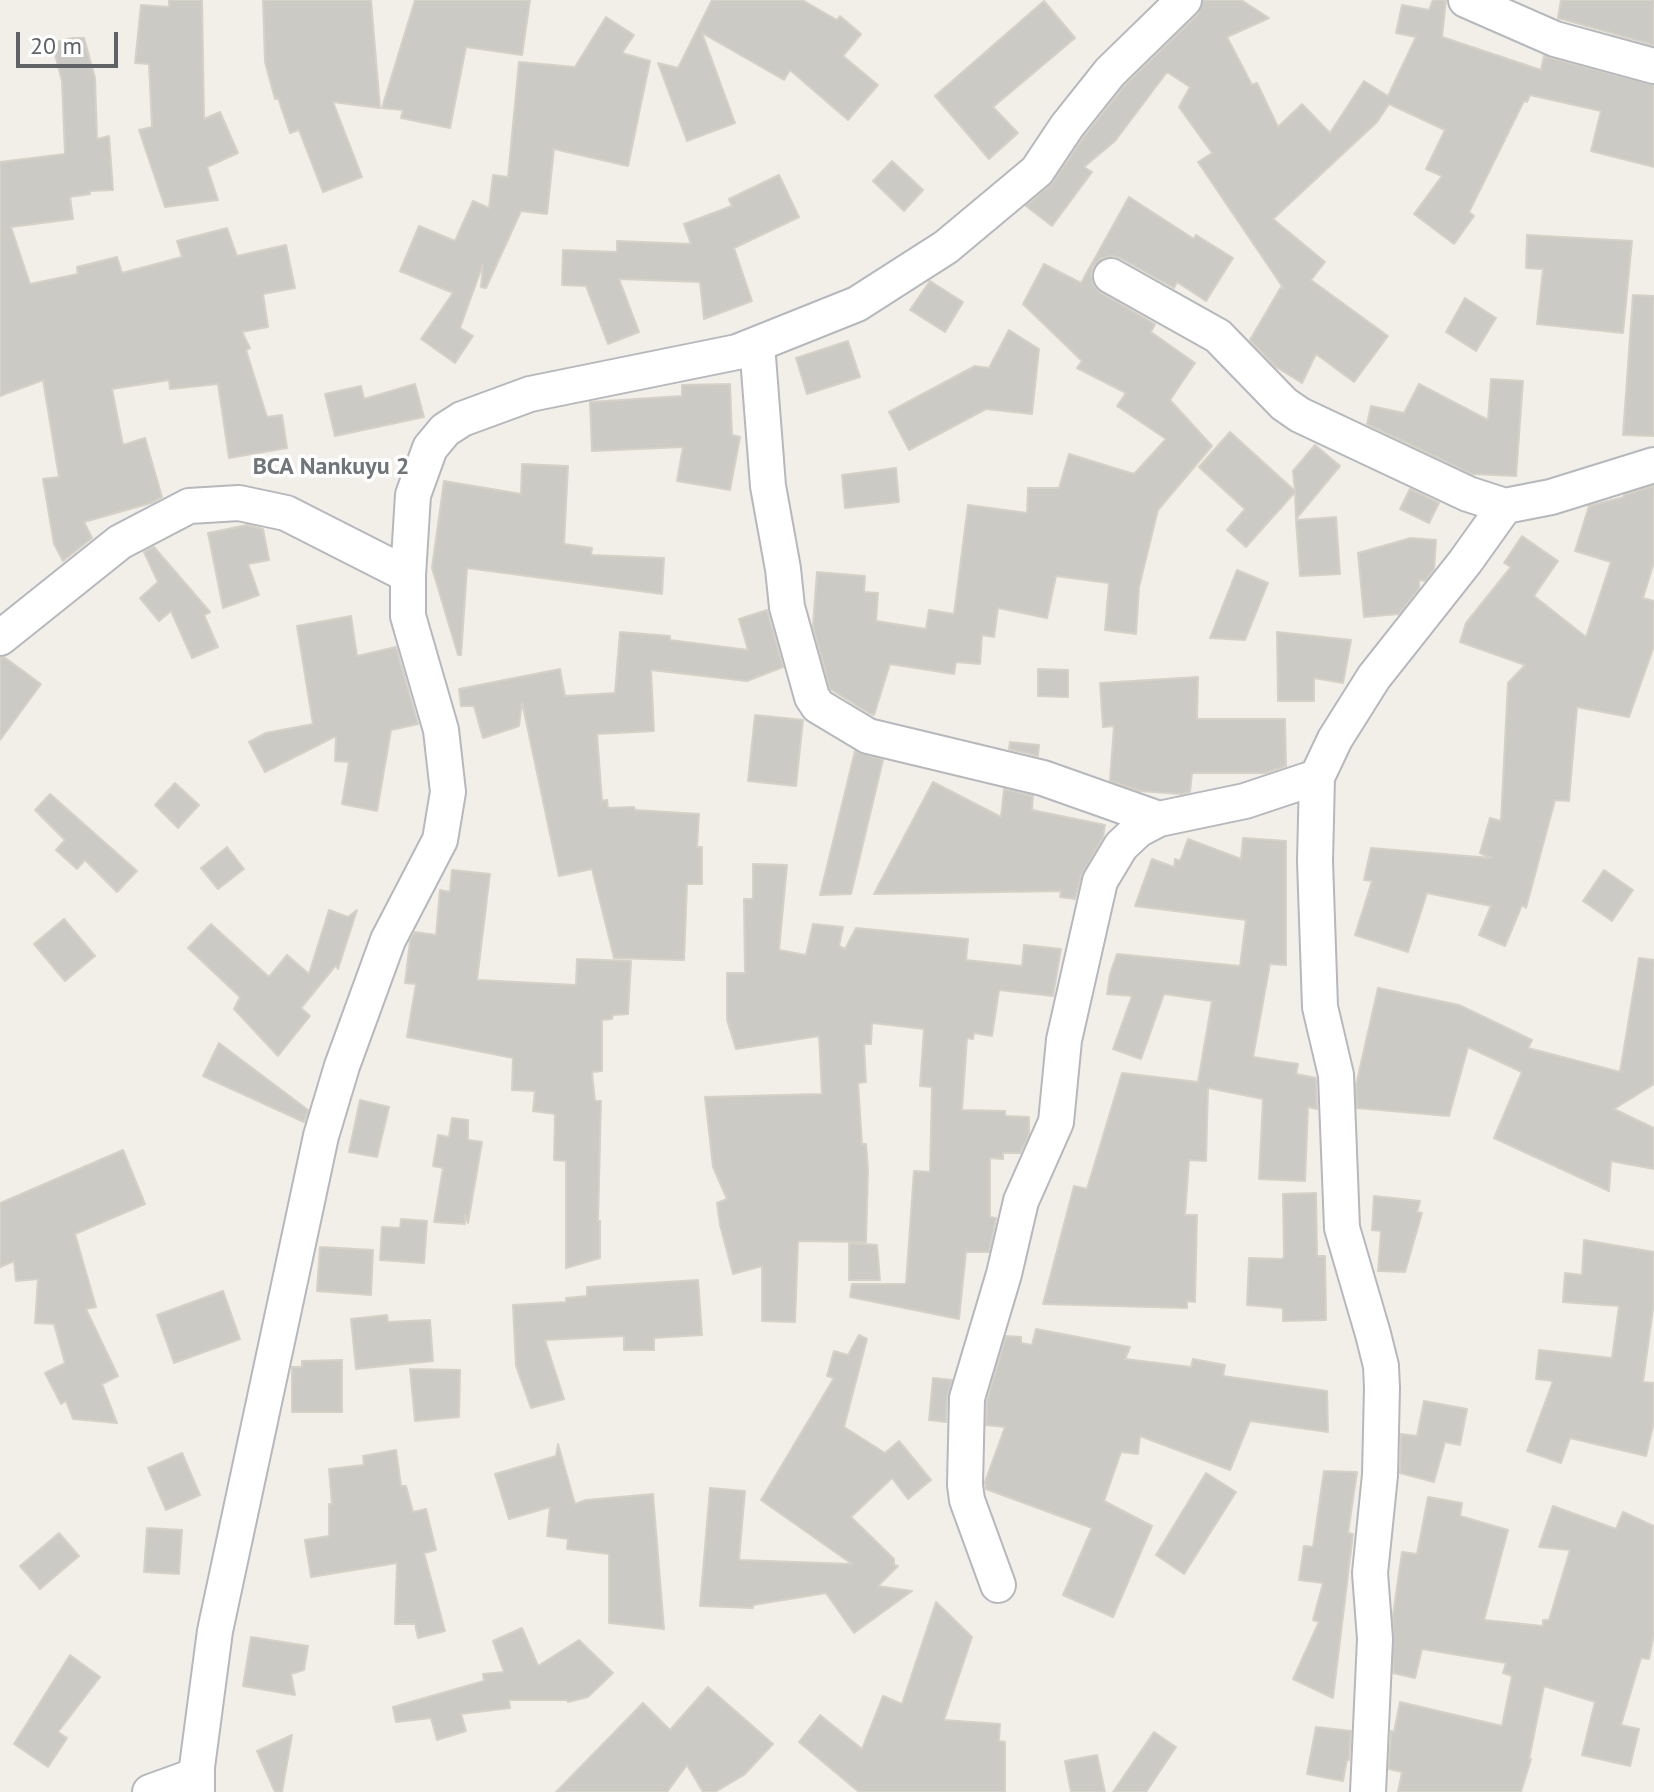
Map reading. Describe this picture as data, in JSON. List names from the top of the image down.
{
  "districts": ["BCA Nankuyu 2"],
  "scale_bar": "20 m"
}
